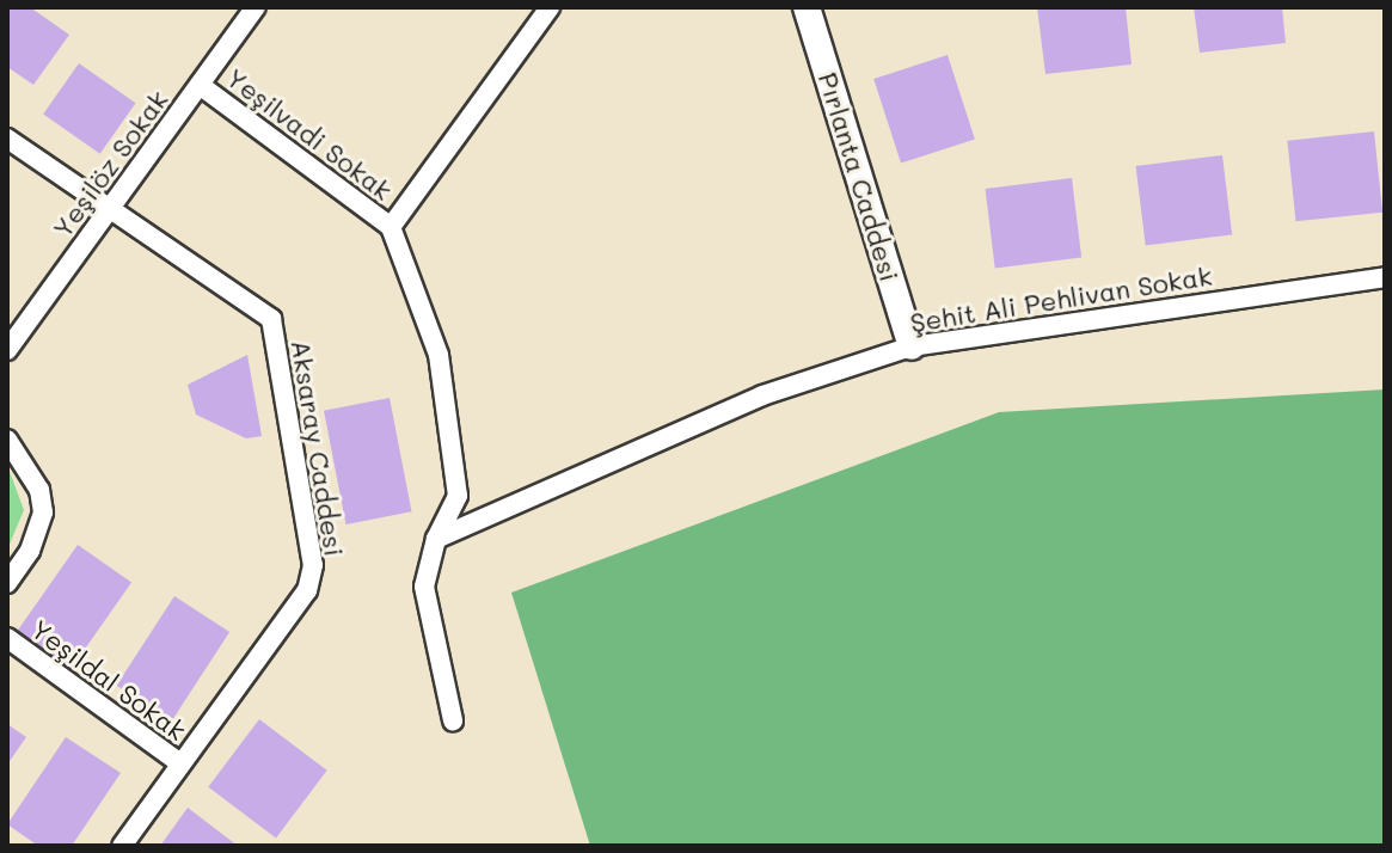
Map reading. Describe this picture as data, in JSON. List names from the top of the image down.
{
  "streets": {
    "street": [
      "Yeşilvadi Sokak",
      "Yeşilöz Sokak",
      "Pırlanta Caddesi",
      "Şehit Ali Pehlivan Sokak",
      "Aksaray Caddesi",
      "Yeşildal Sokak"
    ]
  },
  "crossings": [
    ["Yeşilvadi Sokak", "Yeşilöz Sokak"],
    ["Yeşilvadi Sokak", "Şehit Ali Pehlivan Sokak"],
    ["Yeşilöz Sokak", "Aksaray Caddesi"],
    ["Pırlanta Caddesi", "Şehit Ali Pehlivan Sokak"],
    ["Aksaray Caddesi", "Yeşildal Sokak"]
  ]
}
